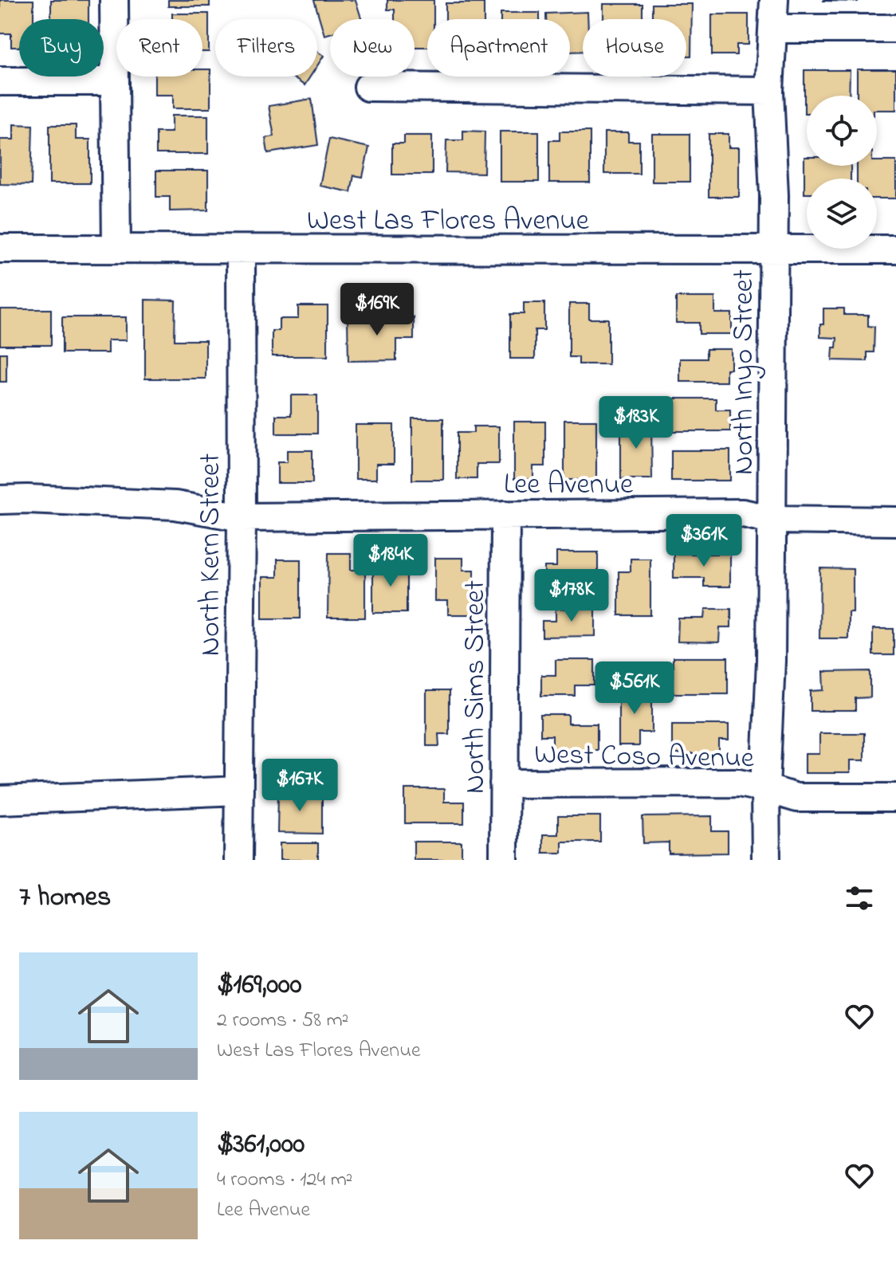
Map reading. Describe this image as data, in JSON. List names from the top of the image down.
{
  "streets": {
    "street": [
      "West Las Flores Avenue",
      "North Inyo Street",
      "Lee Avenue",
      "North Kern Street",
      "North Sims Street",
      "West Coso Avenue"
    ]
  },
  "crossings": [
    ["West Las Flores Avenue", "North Inyo Street"],
    ["West Las Flores Avenue", "North Kern Street"],
    ["North Inyo Street", "Lee Avenue"],
    ["North Inyo Street", "West Coso Avenue"],
    ["Lee Avenue", "North Kern Street"],
    ["Lee Avenue", "North Sims Street"],
    ["North Sims Street", "West Coso Avenue"]
  ],
  "page": {
    "chip": [
      "Buy",
      "Rent",
      "Filters",
      "New",
      "Apartment",
      "House"
    ],
    "price": [
      "$169K",
      "$183K",
      "$361K",
      "$184K",
      "$178K",
      "$561K",
      "$167K"
    ],
    "heading": "7 homes",
    "list": [
      {
        "name": "$169,000",
        "note": "2 rooms · 58 m² · West Las Flores Avenue"
      },
      {
        "name": "$361,000",
        "note": "4 rooms · 124 m² · Lee Avenue"
      }
    ]
  }
}
